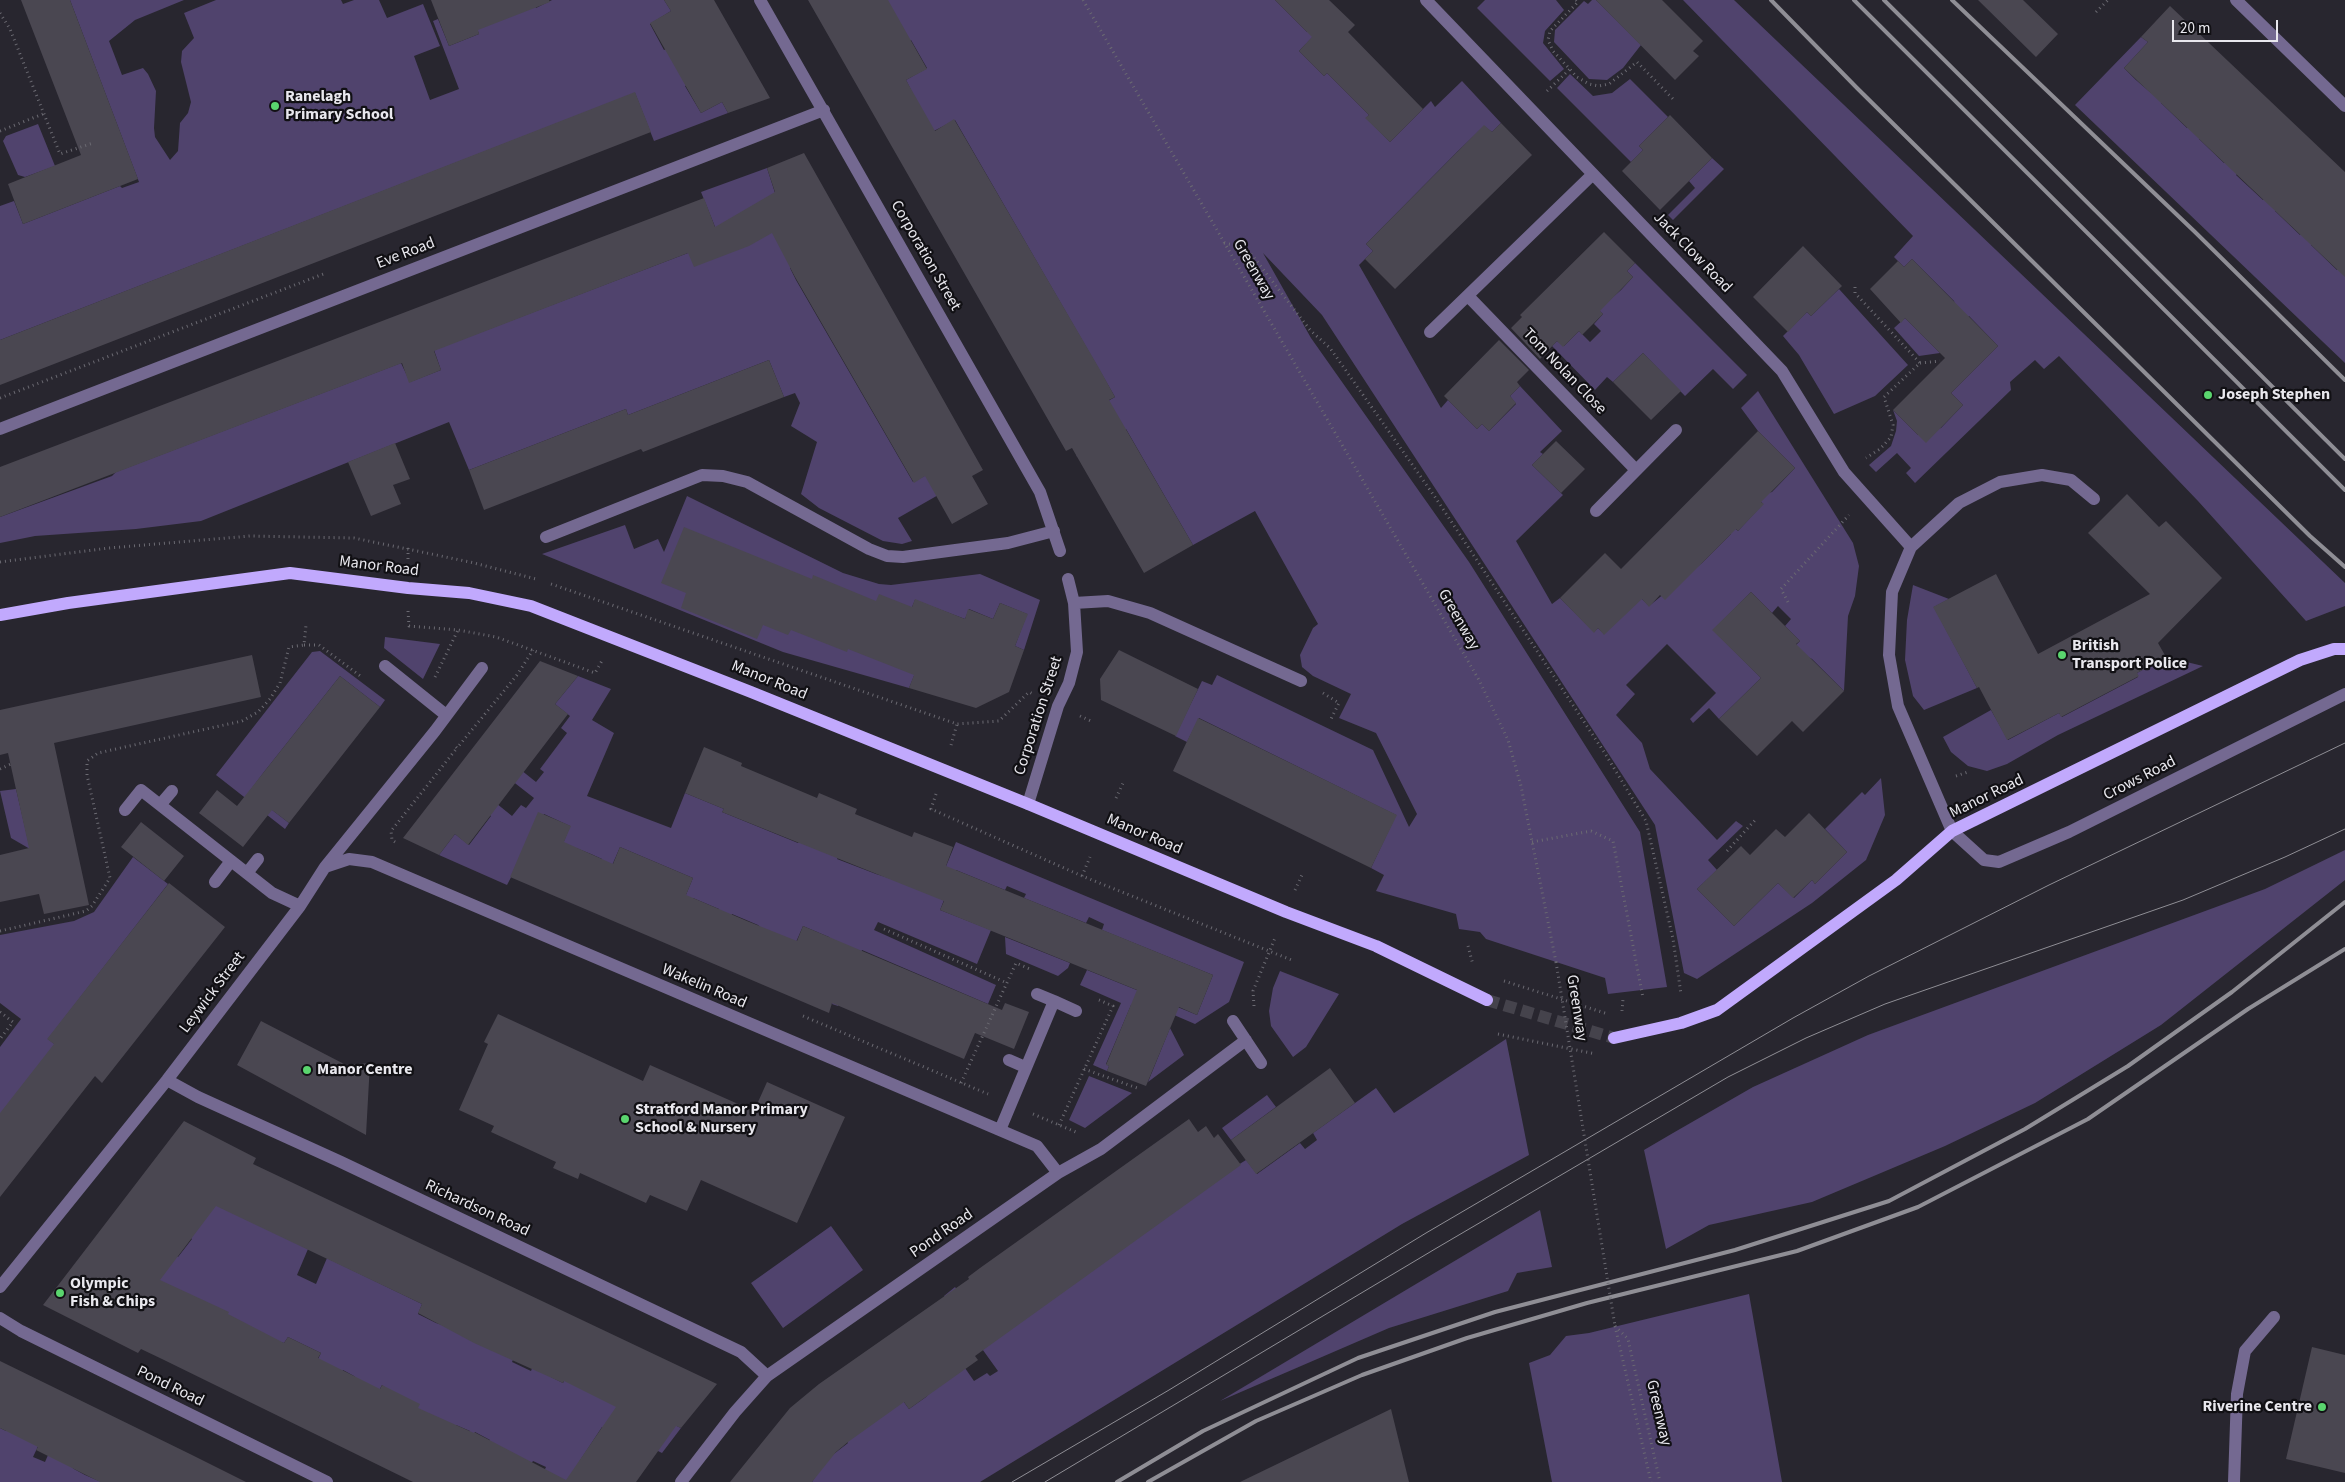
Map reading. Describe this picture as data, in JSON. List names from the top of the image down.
{
  "streets": {
    "main road": ["Manor Road"],
    "street": [
      "Jack Clow Road",
      "Eve Road",
      "Corporation Street",
      "Tom Nolan Close",
      "Crows Road",
      "Wakelin Road",
      "Leywick Street",
      "Richardson Road",
      "Pond Road"
    ],
    "path": ["Greenway"]
  },
  "crossings": [
    ["Eve Road", "Corporation Street"],
    ["Corporation Street", "Manor Road"],
    ["Manor Road", "Crows Road"],
    ["Wakelin Road", "Leywick Street"],
    ["Wakelin Road", "Pond Road"],
    ["Leywick Street", "Richardson Road"],
    ["Richardson Road", "Pond Road"]
  ],
  "places": [
    "Ranelagh Primary School",
    "Joseph Stephen",
    "British Transport Police",
    "Manor Centre",
    "Stratford Manor Primary School & Nursery",
    "Olympic Fish & Chips",
    "Riverine Centre"
  ],
  "scale_bar": "20 m"
}
